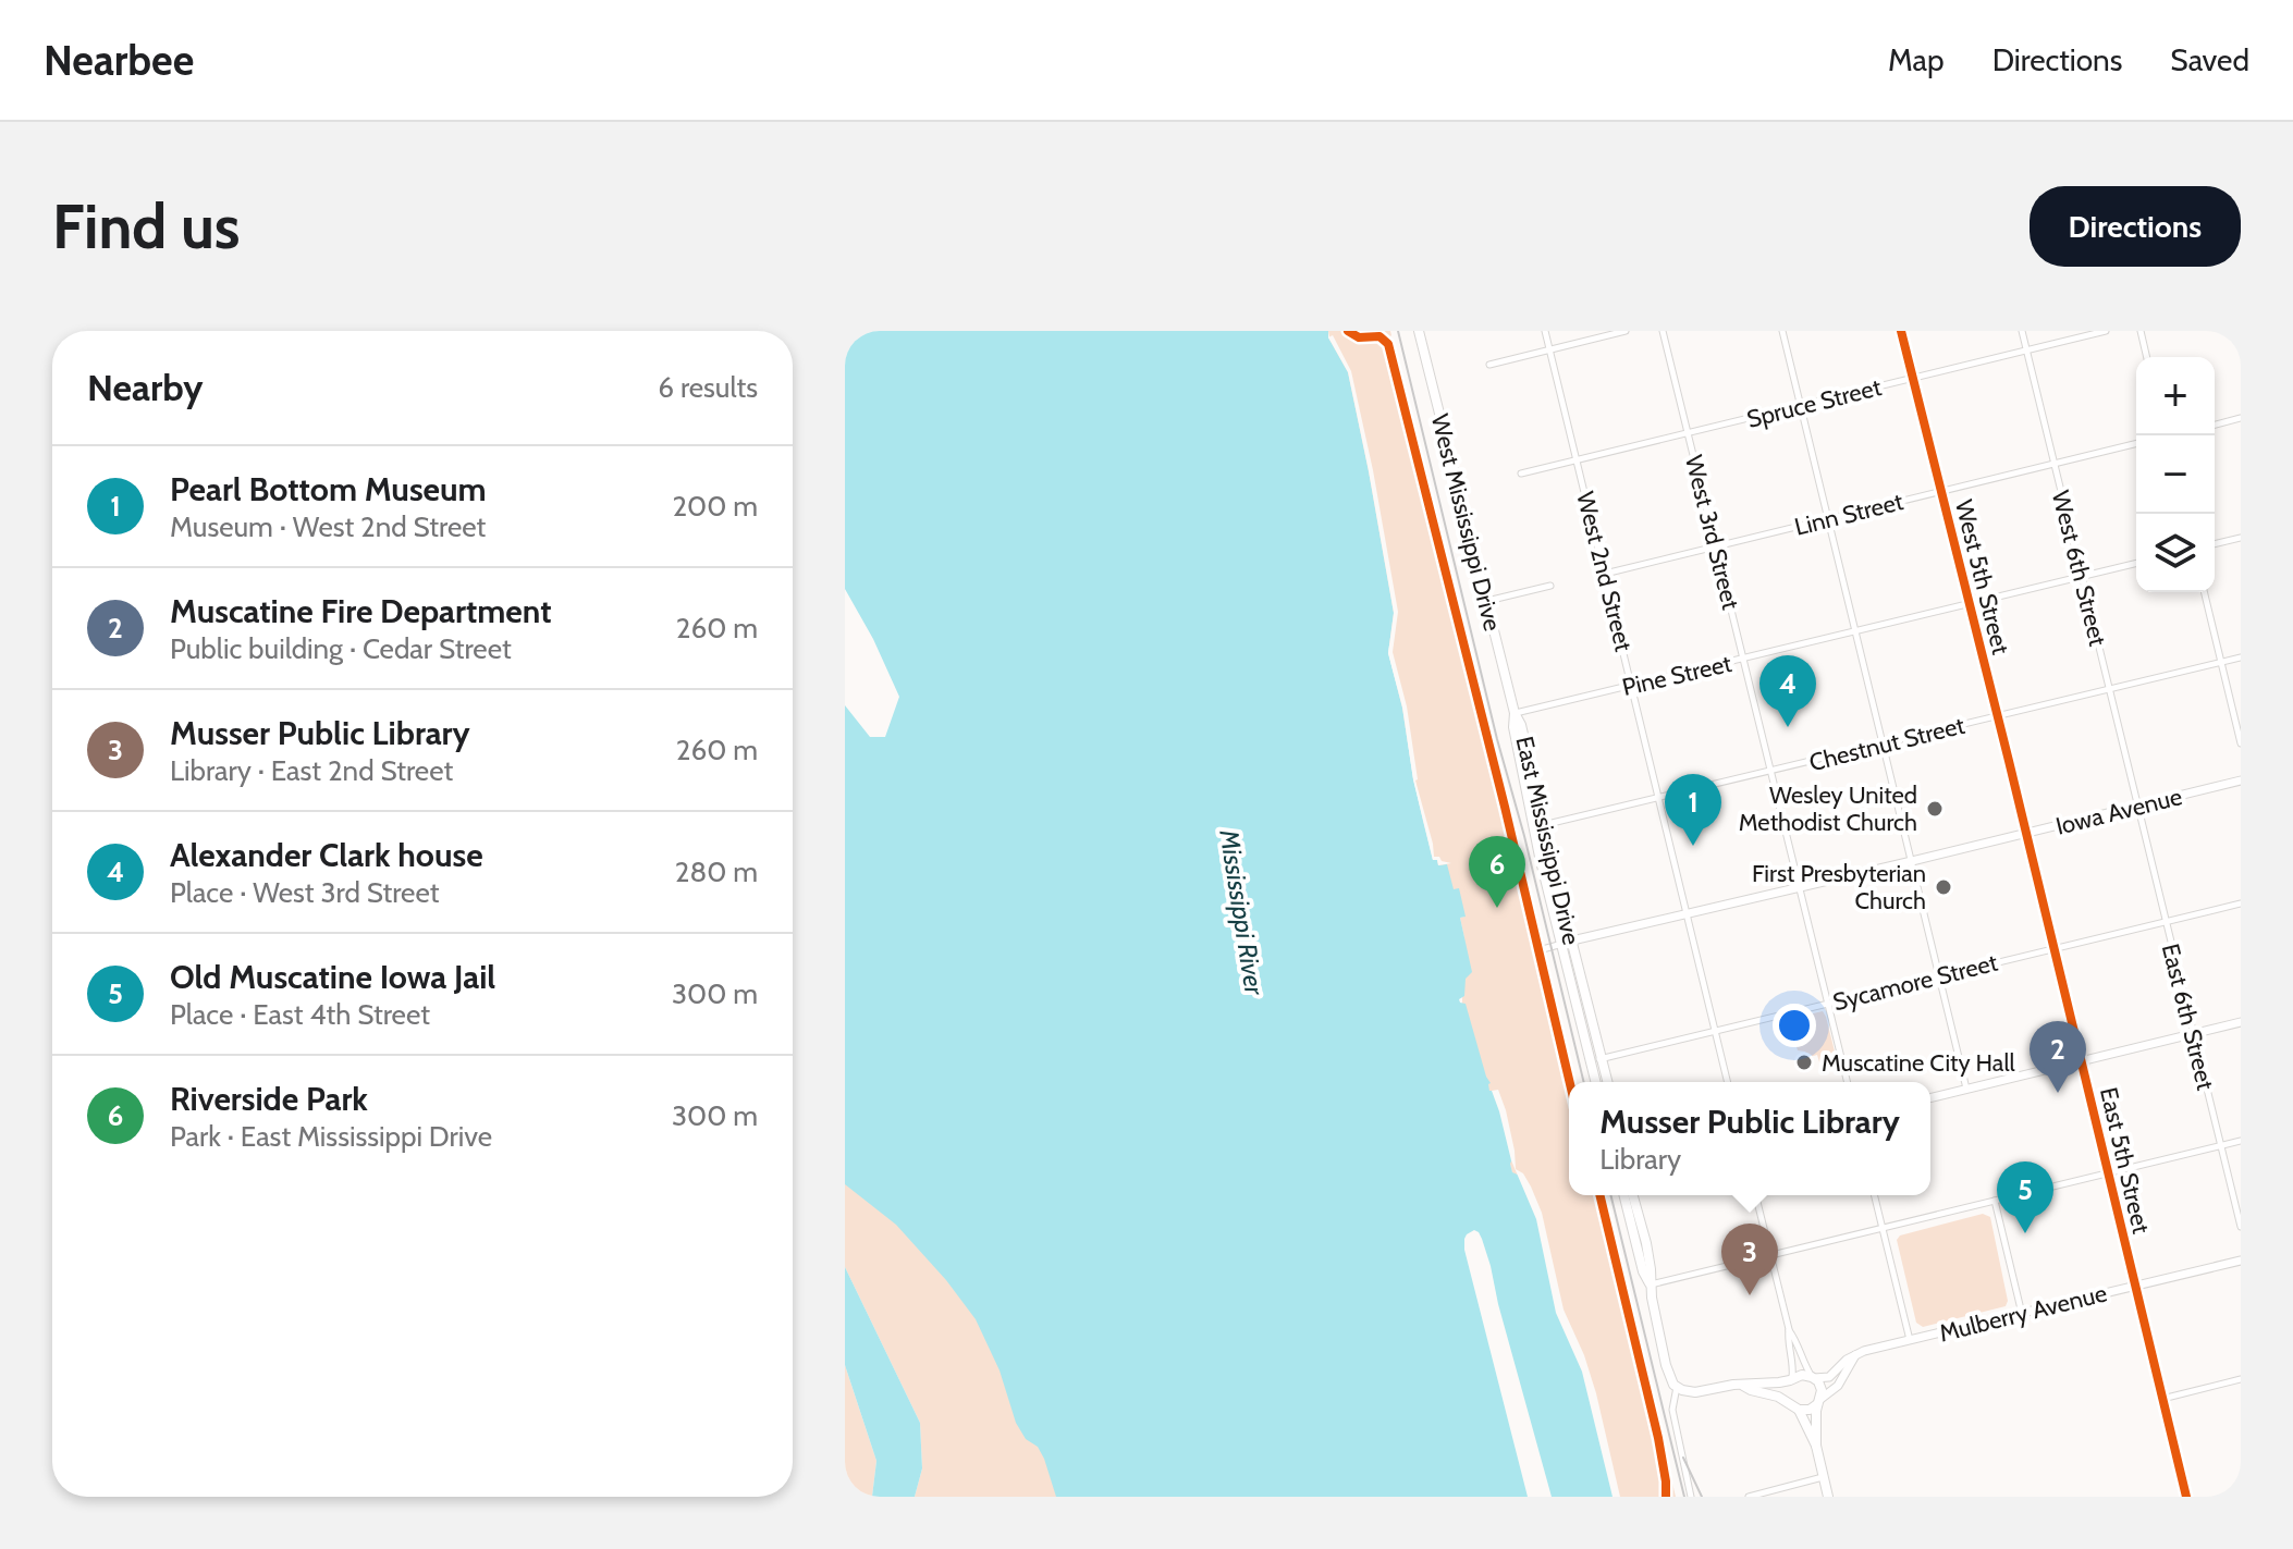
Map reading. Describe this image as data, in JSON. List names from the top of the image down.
{
  "streets": {
    "main road": ["West Mississippi Drive", "East Mississippi Drive"],
    "street": [
      "Spruce Street",
      "Linn Street",
      "West 3rd Street",
      "West 6th Street",
      "West 2nd Street",
      "West 5th Street",
      "Pine Street",
      "Chestnut Street",
      "Iowa Avenue",
      "Sycamore Street",
      "East 6th Street",
      "East 5th Street",
      "Mulberry Avenue"
    ]
  },
  "crossings": [
    ["Spruce Street", "West 3rd Street"],
    ["Spruce Street", "West 6th Street"],
    ["Spruce Street", "West 2nd Street"],
    ["Spruce Street", "West 5th Street"],
    ["Linn Street", "West 3rd Street"],
    ["Linn Street", "West 6th Street"],
    ["Linn Street", "West 2nd Street"],
    ["Linn Street", "West 5th Street"],
    ["West Mississippi Drive", "Pine Street"],
    ["West Mississippi Drive", "East Mississippi Drive"],
    ["West 3rd Street", "Pine Street"],
    ["West 3rd Street", "Chestnut Street"],
    ["West 3rd Street", "Iowa Avenue"],
    ["West 3rd Street", "Sycamore Street"],
    ["West 6th Street", "Pine Street"],
    ["West 6th Street", "Chestnut Street"],
    ["West 6th Street", "Iowa Avenue"],
    ["West 6th Street", "East 6th Street"],
    ["West 2nd Street", "Pine Street"],
    ["West 2nd Street", "Chestnut Street"],
    ["West 2nd Street", "Iowa Avenue"],
    ["West 2nd Street", "Sycamore Street"],
    ["West 5th Street", "Pine Street"],
    ["West 5th Street", "Chestnut Street"],
    ["West 5th Street", "Iowa Avenue"],
    ["West 5th Street", "East 5th Street"],
    ["Pine Street", "East Mississippi Drive"],
    ["Chestnut Street", "East Mississippi Drive"],
    ["Iowa Avenue", "East Mississippi Drive"],
    ["Iowa Avenue", "East 6th Street"],
    ["Iowa Avenue", "East 5th Street"],
    ["East Mississippi Drive", "Sycamore Street"],
    ["Sycamore Street", "East 6th Street"],
    ["Sycamore Street", "East 5th Street"],
    ["East 5th Street", "Mulberry Avenue"]
  ],
  "water": ["Mississippi River"],
  "places": ["Wesley United Methodist Church", "First Presbyterian Church", "Muscatine City Hall"],
  "page": {
    "header": "Nearbee",
    "nav": ["Map", "Directions", "Saved"],
    "buttons": "Directions",
    "title": "Find us",
    "heading": ["Nearby", "6 results"],
    "map_buttons": ["+", "−"],
    "list": [
      {
        "mark": "1",
        "name": "Pearl Bottom Museum",
        "note": "Museum · West 2nd Street",
        "value": "200 m"
      },
      {
        "mark": "2",
        "name": "Muscatine Fire Department",
        "note": "Public building · Cedar Street",
        "value": "260 m"
      },
      {
        "mark": "3",
        "name": "Musser Public Library",
        "note": "Library · East 2nd Street",
        "value": "260 m"
      },
      {
        "mark": "4",
        "name": "Alexander Clark house",
        "note": "Place · West 3rd Street",
        "value": "280 m"
      },
      {
        "mark": "5",
        "name": "Old Muscatine Iowa Jail",
        "note": "Place · East 4th Street",
        "value": "300 m"
      },
      {
        "mark": "6",
        "name": "Riverside Park",
        "note": "Park · East Mississippi Drive",
        "value": "300 m"
      }
    ],
    "pins": [
      "4",
      "1",
      "6",
      "2",
      "5",
      "3"
    ],
    "popup": ["Musser Public Library", "Library"]
  }
}
